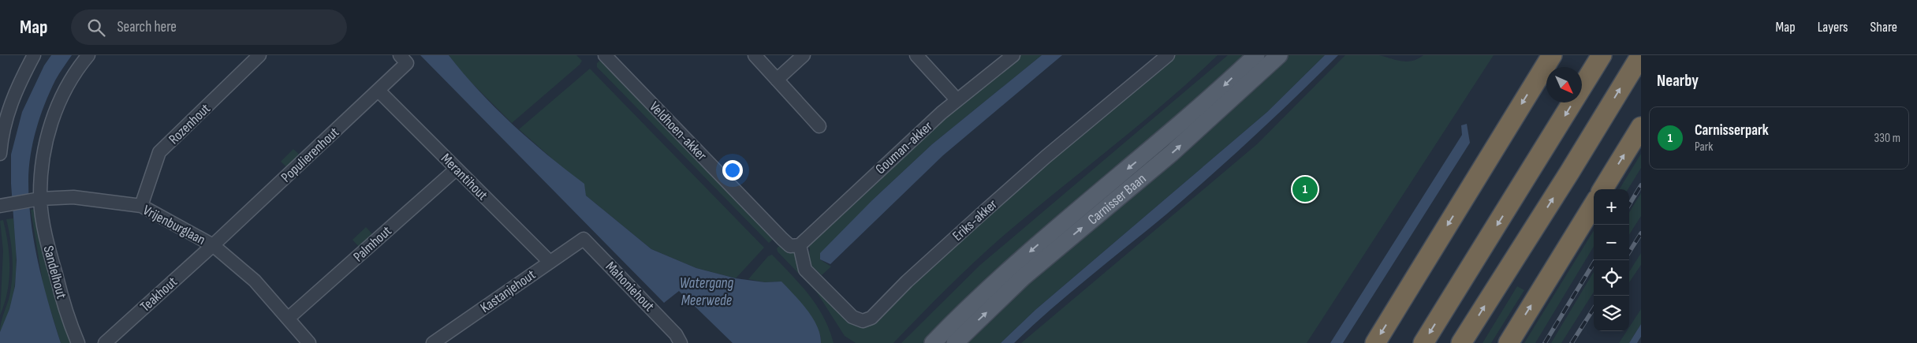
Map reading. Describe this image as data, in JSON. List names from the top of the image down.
{
  "streets": {
    "main road": ["Carnisser Baan"],
    "street": [
      "Rozenhout",
      "Veldhoen-akker",
      "Gouman-akker",
      "Populierenhout",
      "Merantihout",
      "Eriks-akker",
      "Vrijenburglaan",
      "Palmhout",
      "Sandelhout",
      "Mahoniehout",
      "Kastanjehout",
      "Teakhout"
    ]
  },
  "crossings": [
    ["Rozenhout", "Vrijenburglaan"],
    ["Veldhoen-akker", "Gouman-akker"],
    ["Veldhoen-akker", "Eriks-akker"],
    ["Gouman-akker", "Eriks-akker"],
    ["Populierenhout", "Merantihout"],
    ["Populierenhout", "Vrijenburglaan"],
    ["Populierenhout", "Teakhout"],
    ["Merantihout", "Palmhout"],
    ["Merantihout", "Kastanjehout"],
    ["Vrijenburglaan", "Palmhout"],
    ["Vrijenburglaan", "Sandelhout"],
    ["Vrijenburglaan", "Teakhout"],
    ["Mahoniehout", "Kastanjehout"]
  ],
  "water": ["Watergang Meerwede"],
  "north": "bottom right",
  "page": {
    "header": "Map",
    "search": "Search here",
    "nav": ["Map", "Layers", "Share"],
    "heading": "Nearby",
    "list": [
      {
        "mark": "1",
        "name": "Carnisserpark",
        "note": "Park",
        "value": "330 m"
      }
    ],
    "pins": "1",
    "map_buttons": ["+", "−"]
  }
}
